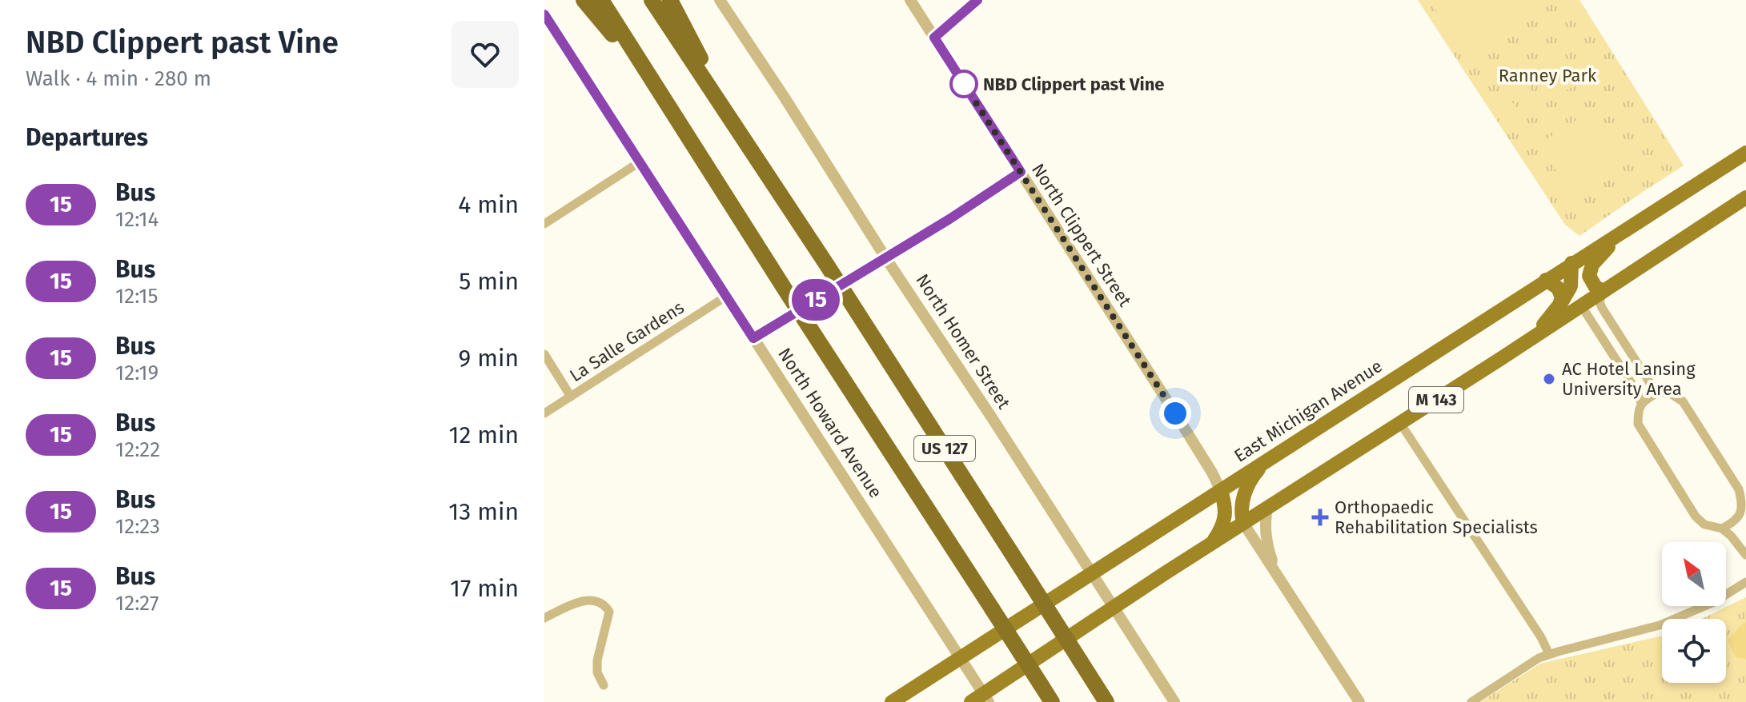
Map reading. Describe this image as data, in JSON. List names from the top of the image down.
{
  "streets": {
    "highway": ["US 127"],
    "main road": ["M 143", "East Michigan Avenue"],
    "street": [
      "North Clippert Street",
      "La Salle Gardens",
      "North Homer Street",
      "North Howard Avenue"
    ]
  },
  "crossings": [
    ["North Clippert Street", "East Michigan Avenue"],
    ["La Salle Gardens", "North Howard Avenue"],
    ["North Homer Street", "M 143"],
    ["North Homer Street", "East Michigan Avenue"],
    ["M 143", "North Howard Avenue"],
    ["East Michigan Avenue", "North Howard Avenue"]
  ],
  "parks": ["Ranney Park"],
  "places": {
    "other": ["NBD Clippert past Vine", "AC Hotel Lansing University Area"],
    "health": ["Orthopaedic Rehabilitation Specialists"]
  },
  "lines": ["bus line 15"],
  "north": "top left",
  "page": {
    "heading": [
      ["NBD Clippert past Vine", "Walk · 4 min · 280 m"],
      "Departures"
    ],
    "on_map": "15",
    "list": [
      {
        "mark": "15",
        "name": "Bus",
        "note": "12:14",
        "value": "4 min"
      },
      {
        "mark": "15",
        "name": "Bus",
        "note": "12:15",
        "value": "5 min"
      },
      {
        "mark": "15",
        "name": "Bus",
        "note": "12:19",
        "value": "9 min"
      },
      {
        "mark": "15",
        "name": "Bus",
        "note": "12:22",
        "value": "12 min"
      },
      {
        "mark": "15",
        "name": "Bus",
        "note": "12:23",
        "value": "13 min"
      },
      {
        "mark": "15",
        "name": "Bus",
        "note": "12:27",
        "value": "17 min"
      }
    ]
  }
}
